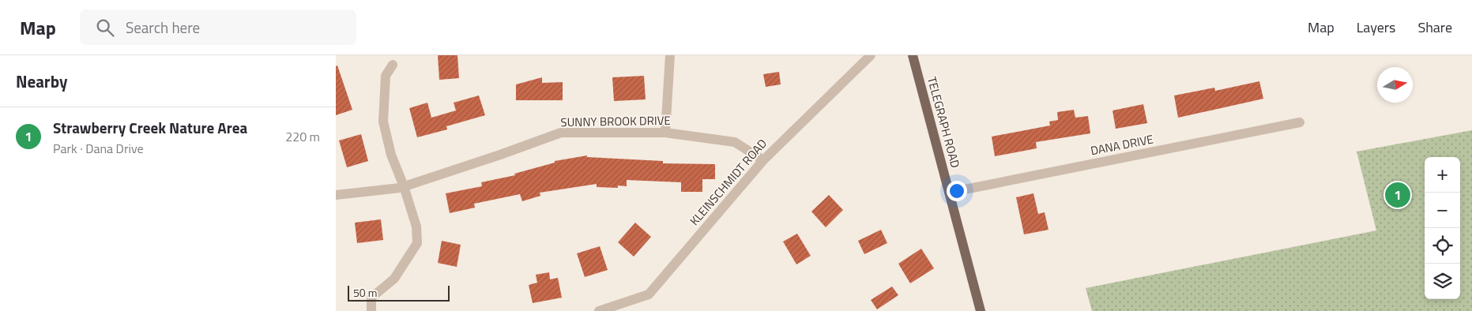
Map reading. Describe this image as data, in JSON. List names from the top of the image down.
{
  "streets": {
    "main road": ["TELEGRAPH ROAD"],
    "street": ["SUNNY BROOK DRIVE", "DANA DRIVE", "KLEINSCHMIDT ROAD"]
  },
  "crossings": [
    ["SUNNY BROOK DRIVE", "KLEINSCHMIDT ROAD"],
    ["TELEGRAPH ROAD", "DANA DRIVE"]
  ],
  "scale_bar": "50 m",
  "north": "right",
  "page": {
    "header": "Map",
    "search": "Search here",
    "nav": ["Map", "Layers", "Share"],
    "heading": "Nearby",
    "list": [
      {
        "mark": "1",
        "name": "Strawberry Creek Nature Area",
        "note": "Park · Dana Drive",
        "value": "220 m"
      }
    ],
    "map_buttons": ["+", "−"],
    "pins": "1",
    "scale": "50 m"
  }
}
